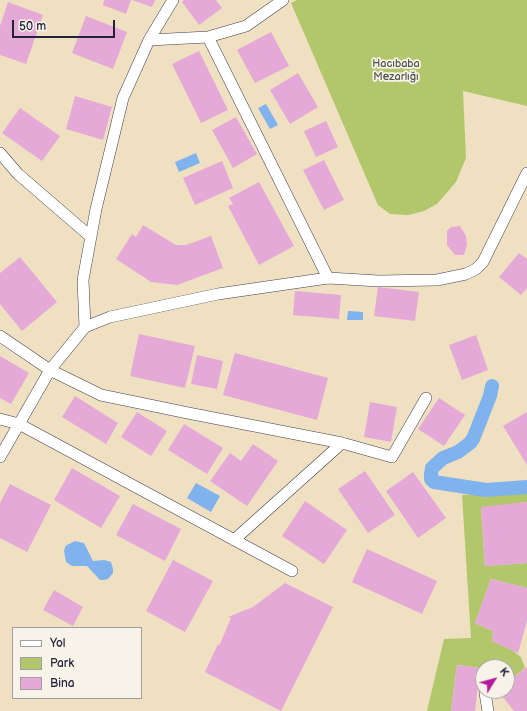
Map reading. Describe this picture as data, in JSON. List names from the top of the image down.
{
  "parks": ["Hacıbaba Mezarlığı"],
  "legend": ["Yol", "Park", "Bina"],
  "scale_bar": "50 m",
  "north": "top right"
}
